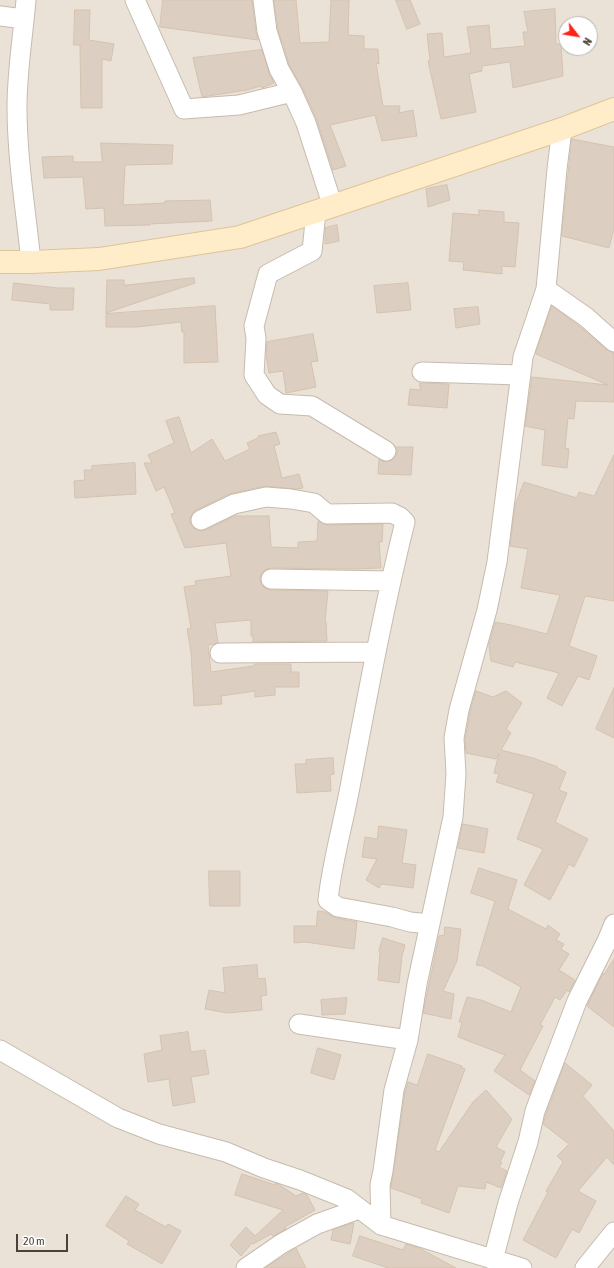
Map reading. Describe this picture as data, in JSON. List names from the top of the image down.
{
  "scale_bar": "20 m",
  "north": "bottom right"
}
